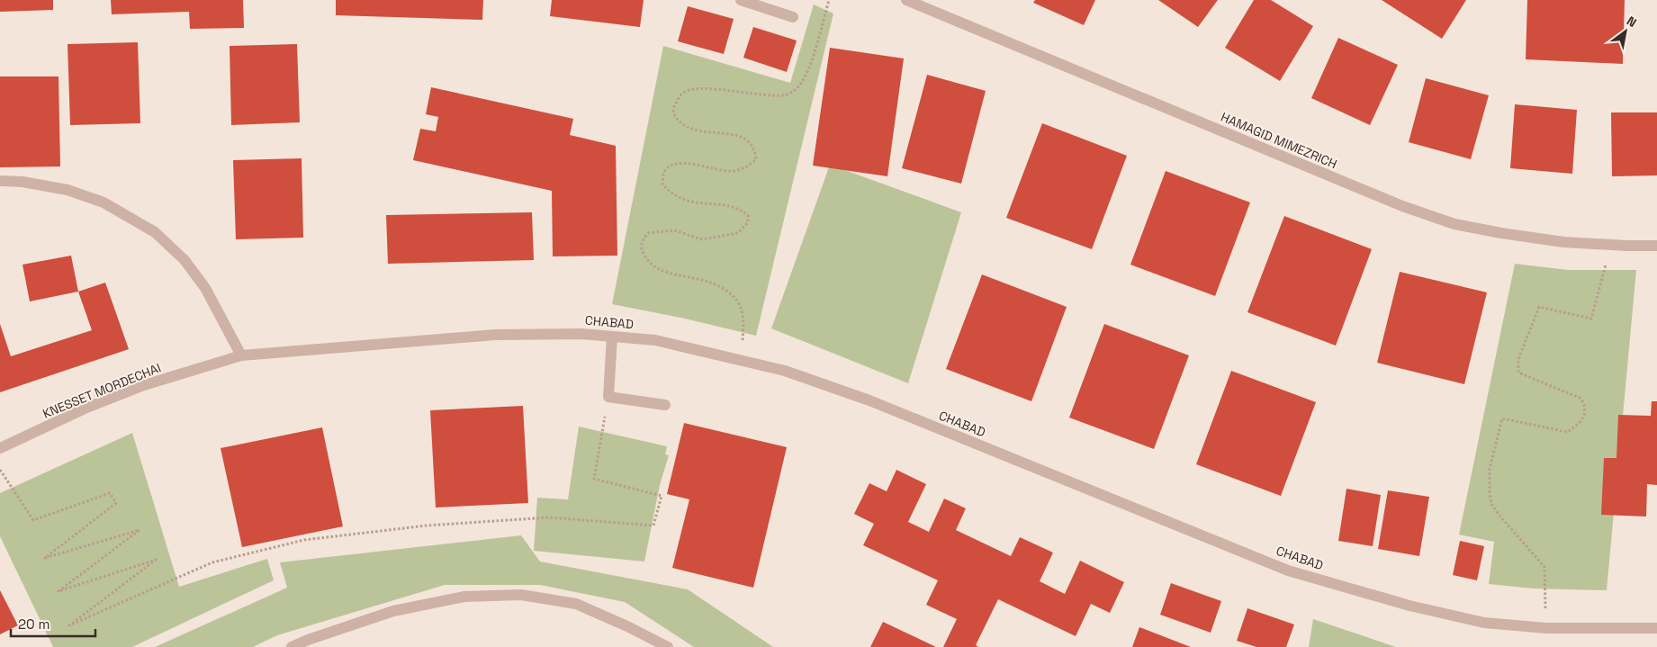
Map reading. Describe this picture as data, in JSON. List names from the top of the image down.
{
  "streets": {
    "street": ["HAMAGID MIMEZRICH", "CHABAD", "KNESSET MORDECHAI"]
  },
  "crossings": [
    ["CHABAD", "KNESSET MORDECHAI"]
  ],
  "scale_bar": "20 m",
  "north": "top right"
}
